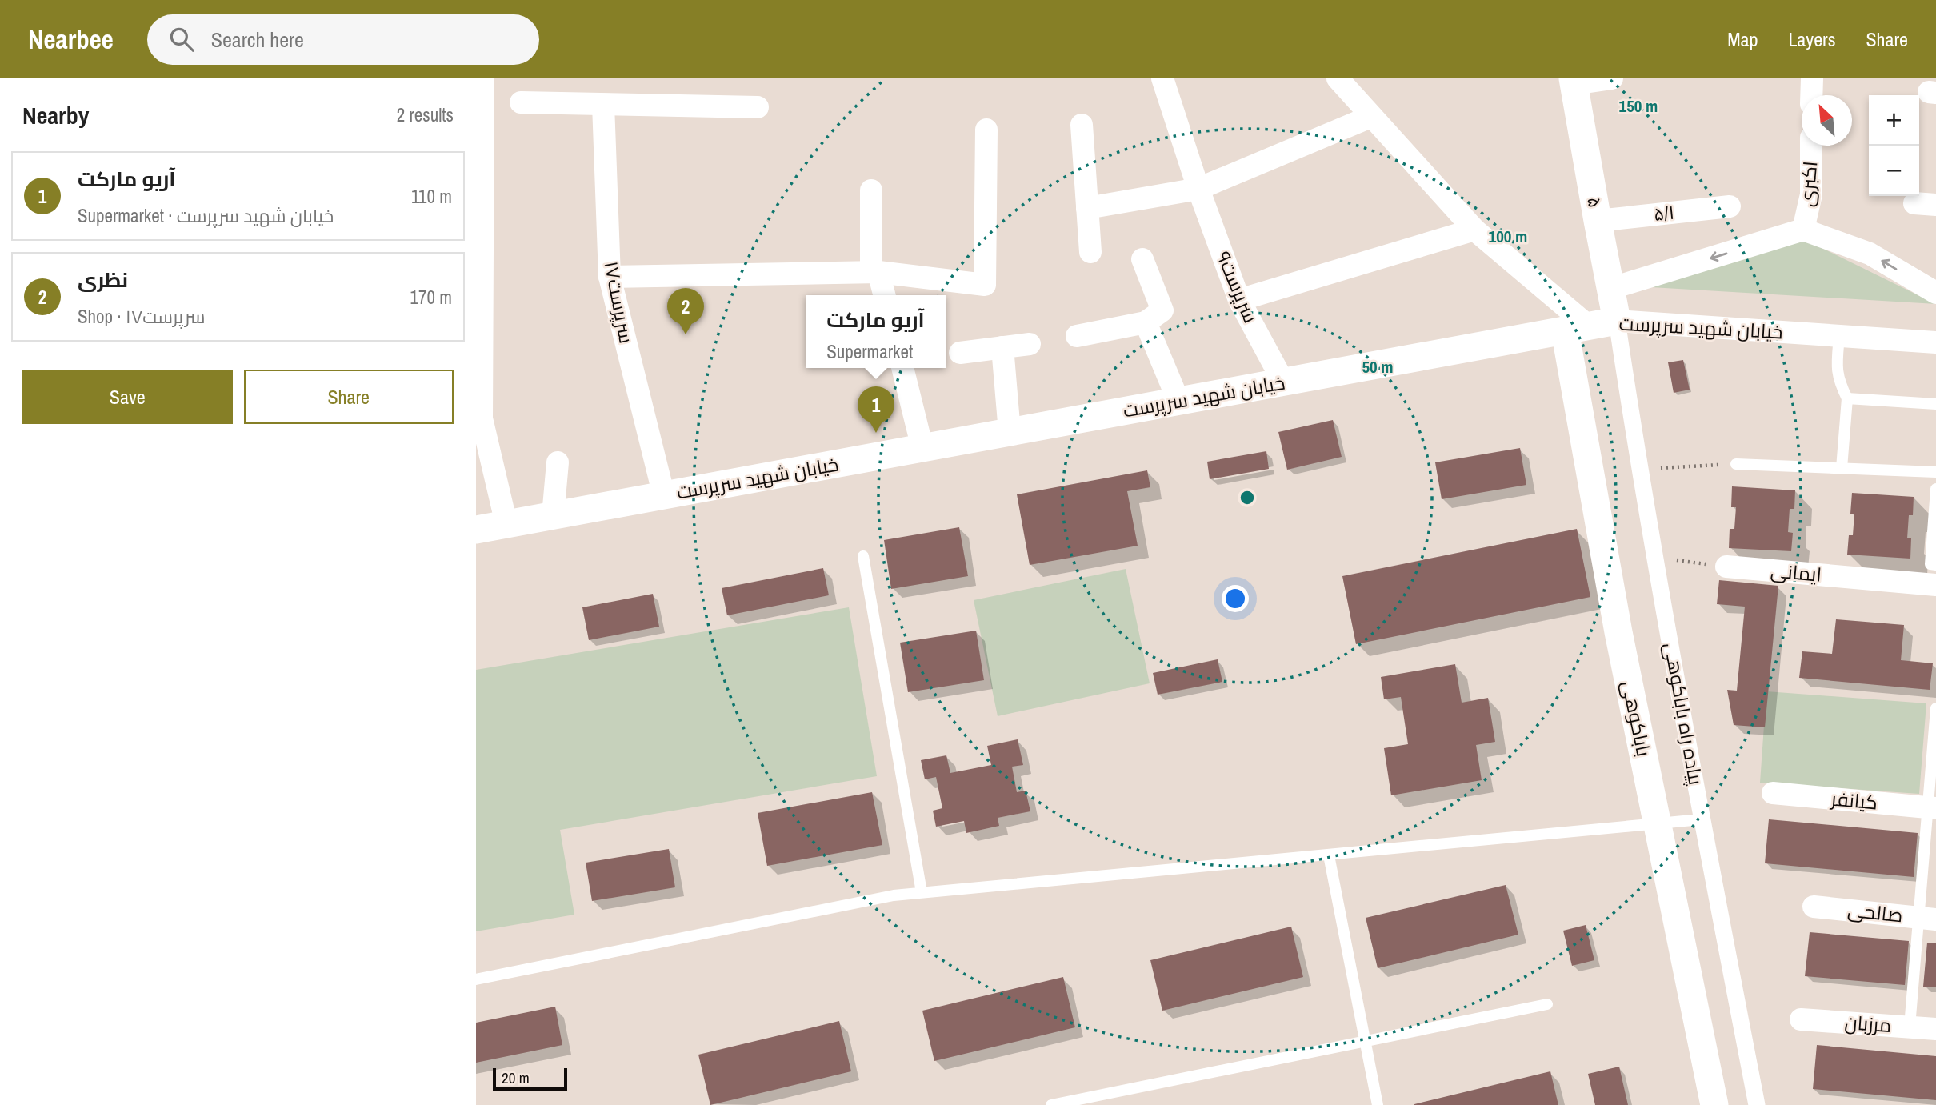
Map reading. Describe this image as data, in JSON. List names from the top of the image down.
{
  "streets": {
    "street": [
      "اکبری",
      "۵",
      "۵/۱",
      "سرپرست۹",
      "سرپرست۱۷",
      "خیابان شهید سرپرست",
      "ایمانی",
      "پیاده راه باباکوهی",
      "باباکوهی",
      "کیانفر",
      "صالحی",
      "مرزبان"
    ]
  },
  "crossings": [
    ["اکبری", "خیابان شهید سرپرست"],
    ["۵", "۵/۱"],
    ["۵", "خیابان شهید سرپرست"],
    ["۵", "پیاده راه باباکوهی"],
    ["سرپرست۹", "خیابان شهید سرپرست"],
    ["سرپرست۱۷", "خیابان شهید سرپرست"],
    ["خیابان شهید سرپرست", "پیاده راه باباکوهی"],
    ["خیابان شهید سرپرست", "باباکوهی"]
  ],
  "scale_bar": "20 m",
  "north": "top left",
  "page": {
    "header": "Nearbee",
    "search": "Search here",
    "nav": ["Map", "Layers", "Share"],
    "heading": ["Nearby", "2 results"],
    "map_buttons": ["+", "−"],
    "list": [
      {
        "mark": "1",
        "name": "آریو مارکت",
        "note": "Supermarket · خیابان شهید سرپرست",
        "value": "110 m"
      },
      {
        "mark": "2",
        "name": "نظری",
        "note": "Shop · سرپرست۱۷",
        "value": "170 m"
      }
    ],
    "pins": ["2", "1"],
    "popup": ["آریو مارکت", "Supermarket"],
    "buttons": ["Save", "Share"],
    "scale": "20 m"
  },
  "rings": ["150 m", "100 m", "50 m"]
}
